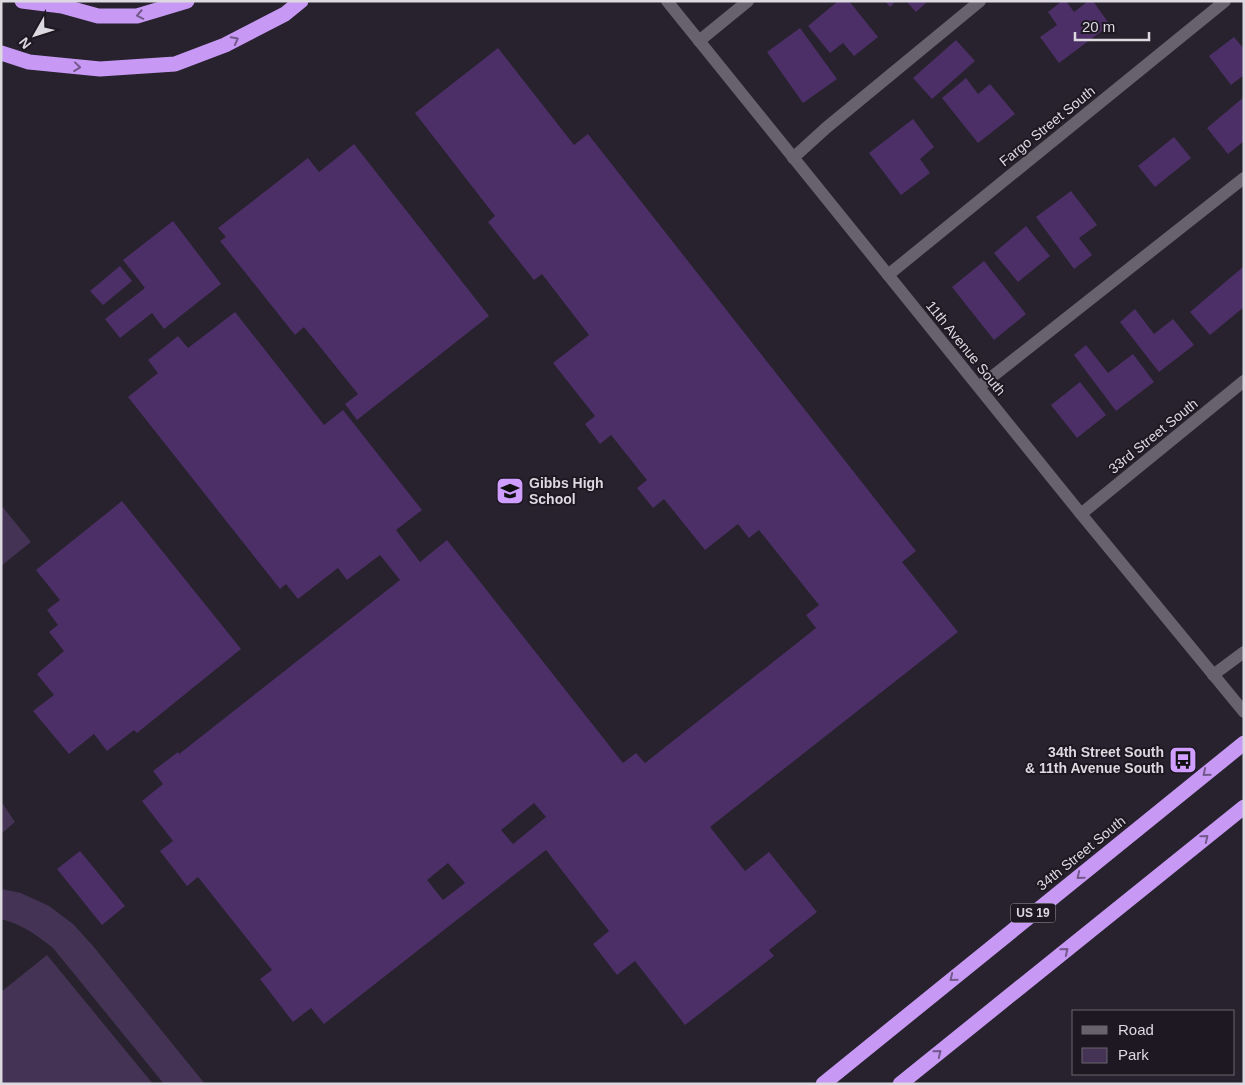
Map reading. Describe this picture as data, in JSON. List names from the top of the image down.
{
  "streets": {
    "highway": ["34th Street South", "US 19"],
    "street": ["Fargo Street South", "11th Avenue South", "33rd Street South"]
  },
  "crossings": [
    ["Fargo Street South", "11th Avenue South"],
    ["11th Avenue South", "33rd Street South"]
  ],
  "places": {
    "school or university": ["Gibbs High School"],
    "bus stop": ["34th Street South & 11th Avenue South"]
  },
  "legend": ["Road", "Park"],
  "scale_bar": "20 m",
  "north": "bottom left"
}
